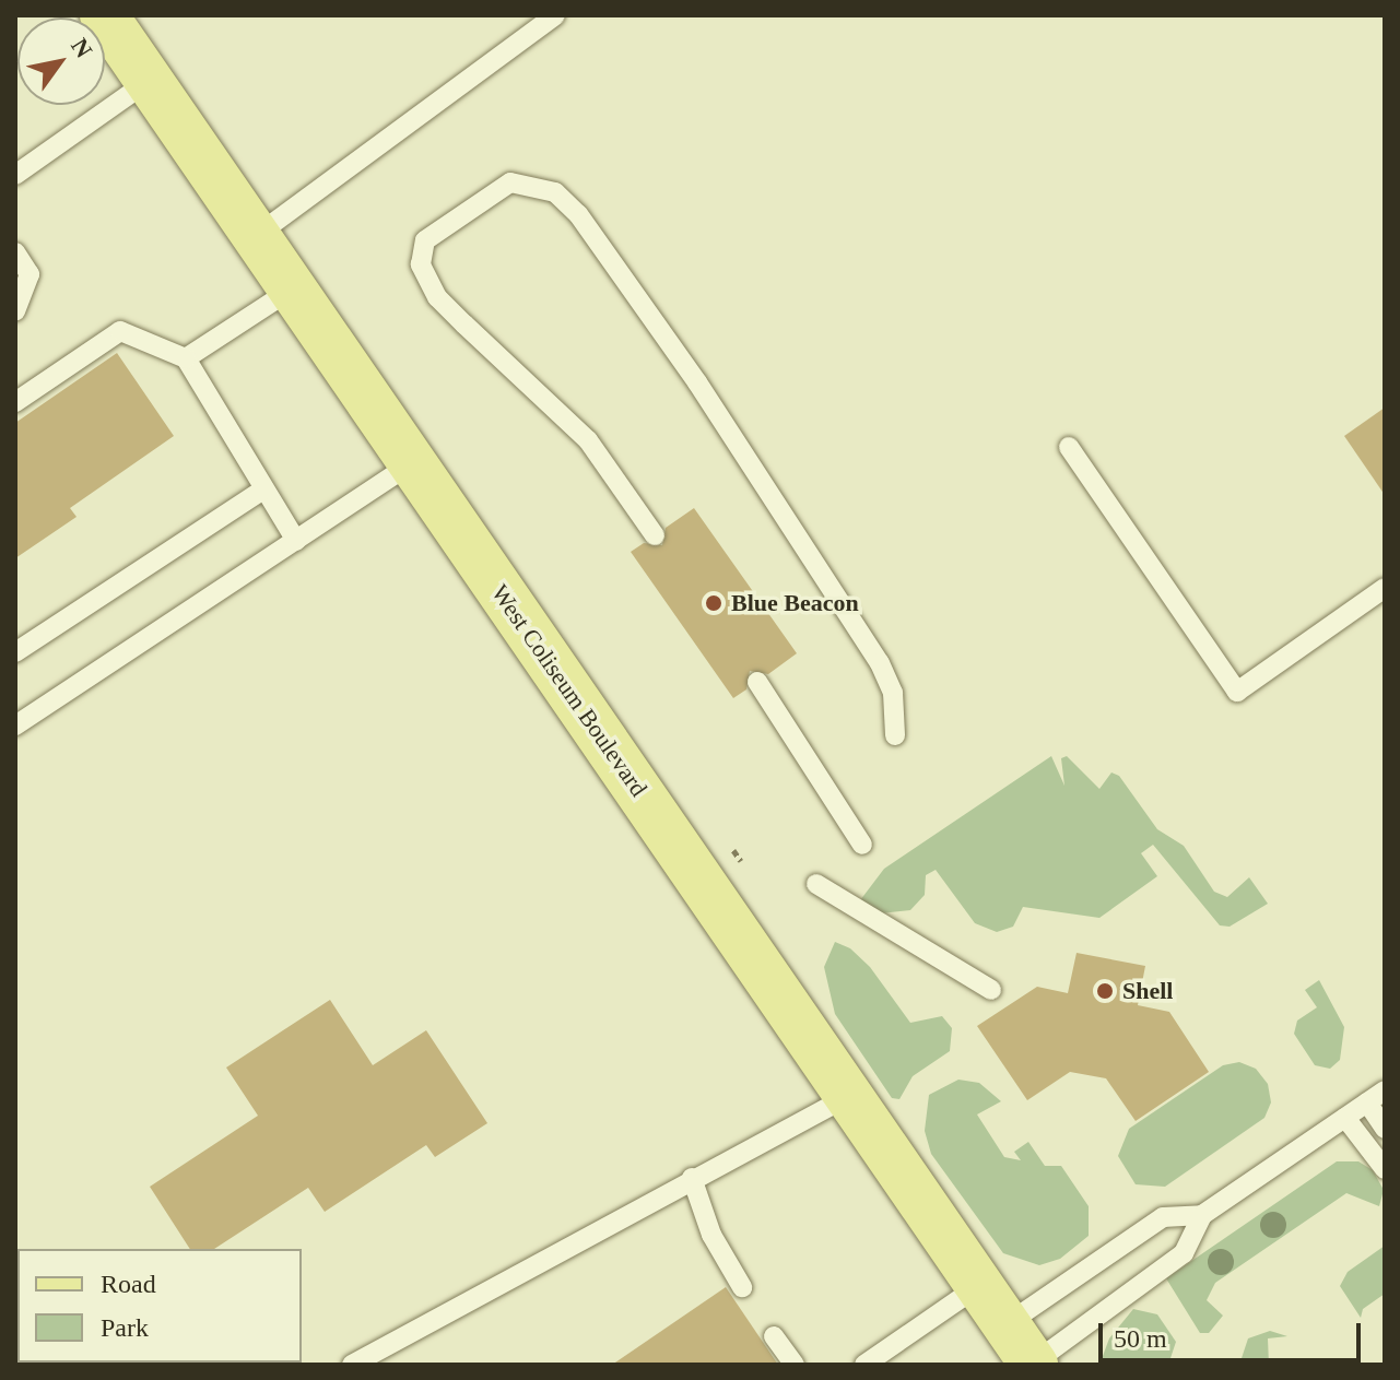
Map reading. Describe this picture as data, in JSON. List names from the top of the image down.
{
  "streets": {
    "main road": ["West Coliseum Boulevard"]
  },
  "places": ["Blue Beacon", "Shell"],
  "legend": ["Road", "Park"],
  "scale_bar": "50 m",
  "north": "top right"
}
